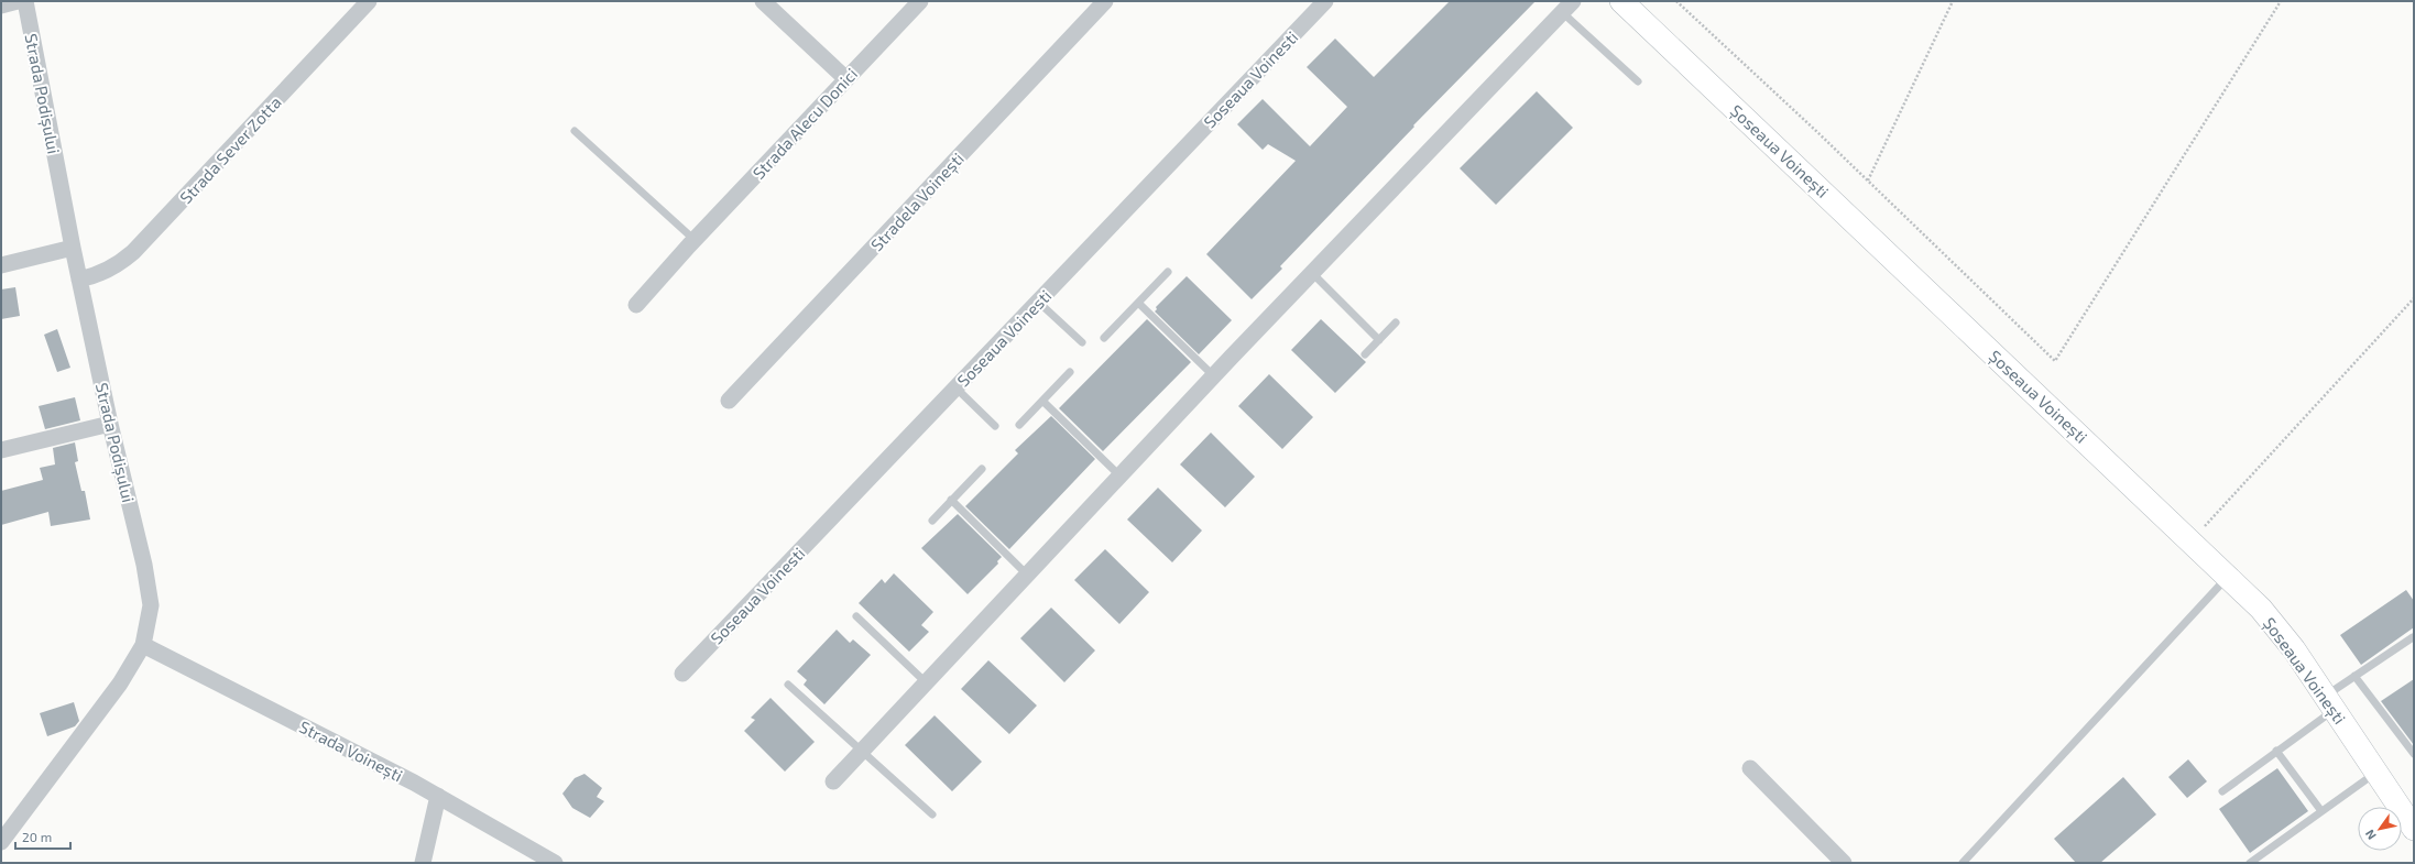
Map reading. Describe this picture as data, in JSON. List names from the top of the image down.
{
  "streets": {
    "main road": ["Șoseaua Voinești"],
    "street": [
      "Soseaua Voinesti",
      "Strada Podișului",
      "Strada Alecu Donici",
      "Strada Sever Zotta",
      "Stradela Voinești",
      "Strada Voinești"
    ]
  },
  "crossings": [
    ["Strada Podișului", "Strada Sever Zotta"],
    ["Strada Podișului", "Strada Voinești"]
  ],
  "scale_bar": "20 m",
  "north": "bottom left"
}
